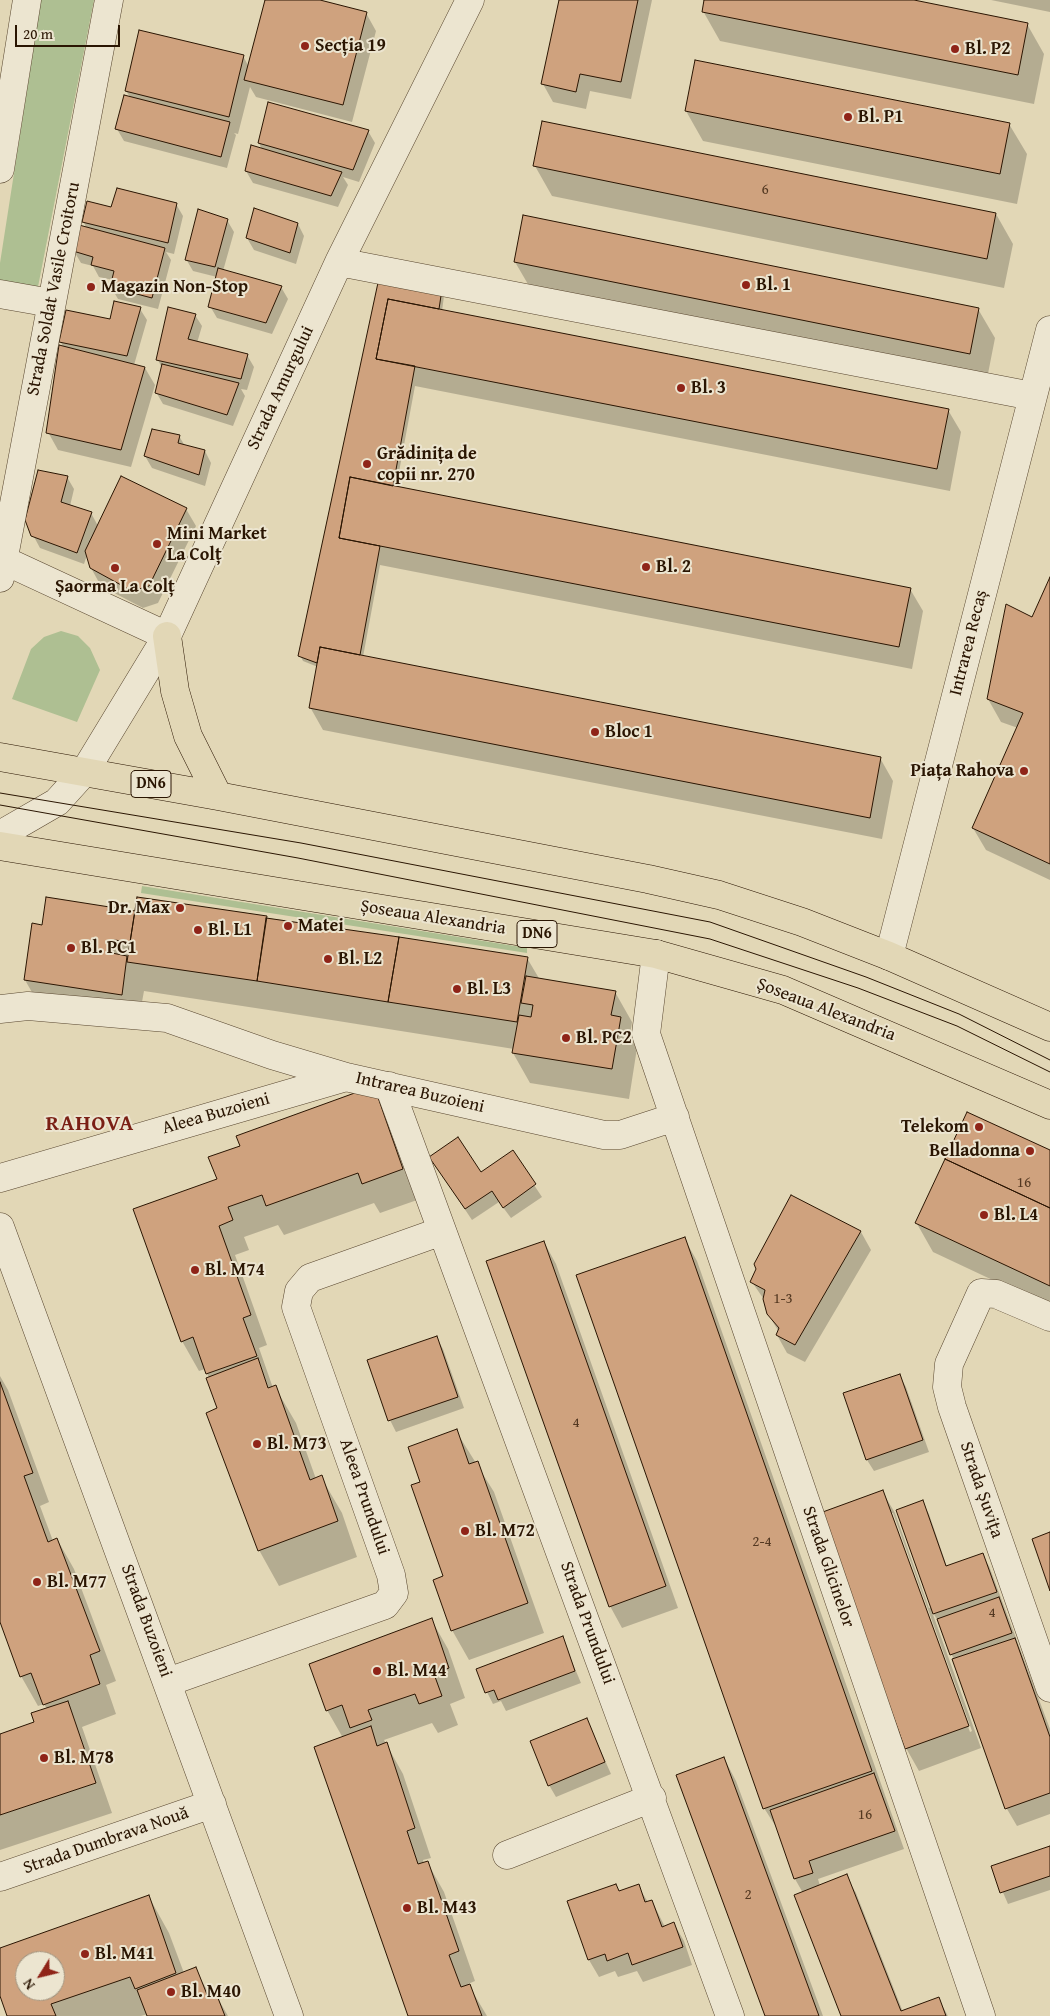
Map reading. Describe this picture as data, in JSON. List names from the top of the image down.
{
  "streets": {
    "main road": ["DN6", "Șoseaua Alexandria"],
    "street": [
      "Strada Soldat Vasile Croitoru",
      "Strada Amurgului",
      "Intrarea Recaș",
      "Intrarea Buzoieni",
      "Aleea Buzoieni",
      "Strada Șuvița",
      "Aleea Prundului",
      "Strada Glicinelor",
      "Strada Buzoieni",
      "Strada Prundului",
      "Strada Dumbrava Nouă"
    ]
  },
  "crossings": [
    ["Strada Amurgului", "DN6"],
    ["Intrarea Recaș", "DN6"],
    ["Intrarea Buzoieni", "Aleea Buzoieni"],
    ["Intrarea Buzoieni", "Strada Glicinelor"],
    ["Intrarea Buzoieni", "Strada Prundului"],
    ["Aleea Prundului", "Strada Buzoieni"],
    ["Aleea Prundului", "Strada Prundului"],
    ["Strada Buzoieni", "Strada Dumbrava Nouă"]
  ],
  "districts": ["RAHOVA"],
  "places": [
    "Secția 19",
    "Bl. P2",
    "Bl. P1",
    "Bl. 1",
    "Magazin Non-Stop",
    "Bl. 3",
    "Grădinița de copii nr. 270",
    "Mini Market La Colț",
    "Bl. 2",
    "Șaorma La Colț",
    "Bloc 1",
    "Piața Rahova",
    "Dr. Max",
    "Matei",
    "Bl. L1",
    "Bl. PC1",
    "Bl. L2",
    "Bl. L3",
    "Bl. PC2",
    "Telekom",
    "Belladonna",
    "Bl. L4",
    "Bl. M74",
    "Bl. M73",
    "Bl. M72",
    "Bl. M77",
    "Bl. M44",
    "Bl. M78",
    "Bl. M43",
    "Bl. M41",
    "Bl. M40"
  ],
  "house_numbers": [
    "6",
    "16",
    "1-3",
    "4",
    "2-4",
    "4",
    "16",
    "2"
  ],
  "scale_bar": "20 m",
  "north": "bottom left"
}
